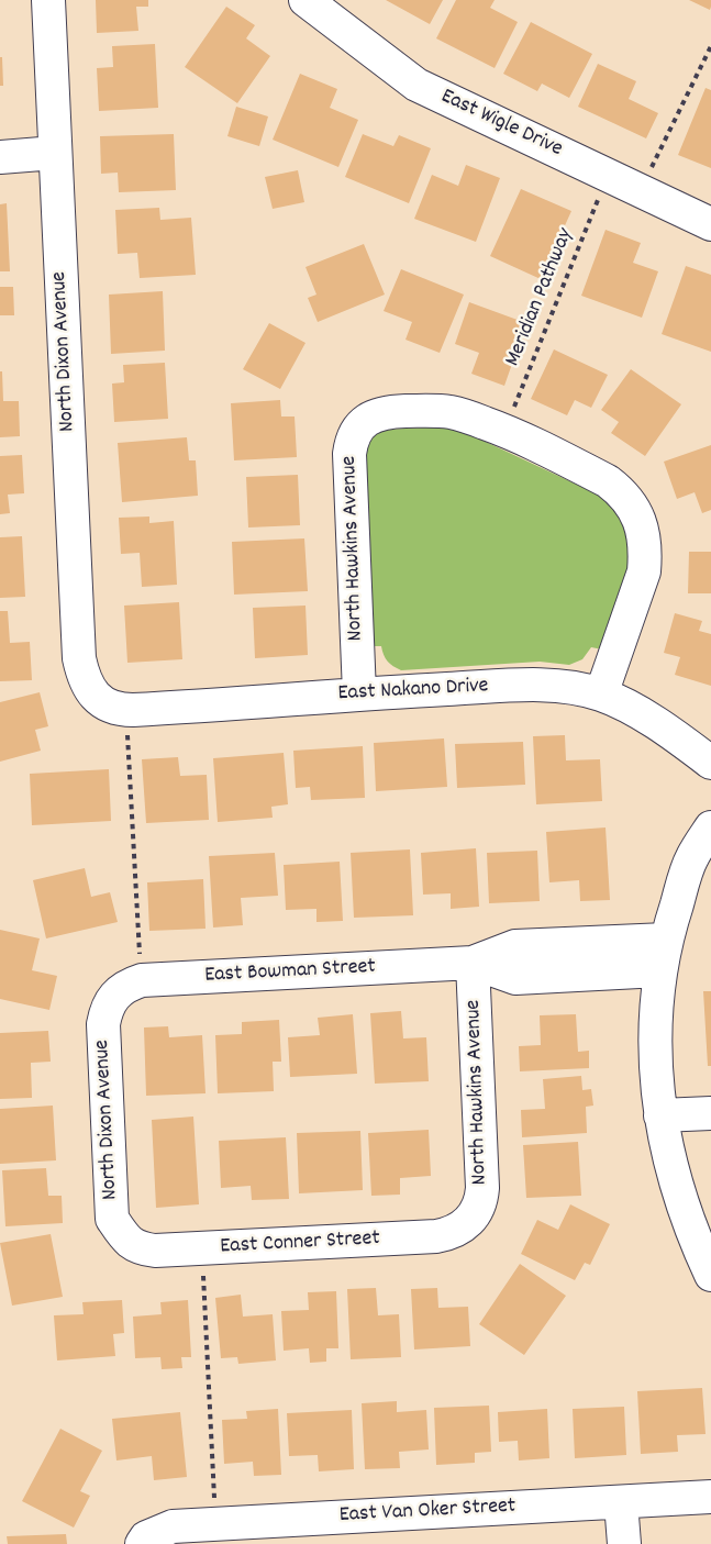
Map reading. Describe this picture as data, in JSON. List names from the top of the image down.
{
  "streets": {
    "street": [
      "East Wigle Drive",
      "North Dixon Avenue",
      "North Hawkins Avenue",
      "East Nakano Drive",
      "East Bowman Street",
      "East Conner Street",
      "East Van Oker Street"
    ],
    "path": ["Meridian Pathway"]
  },
  "crossings": [
    ["North Dixon Avenue", "East Nakano Drive"],
    ["North Dixon Avenue", "East Bowman Street"],
    ["North Dixon Avenue", "East Conner Street"],
    ["North Hawkins Avenue", "East Nakano Drive"],
    ["North Hawkins Avenue", "East Bowman Street"],
    ["North Hawkins Avenue", "East Conner Street"]
  ]
}
